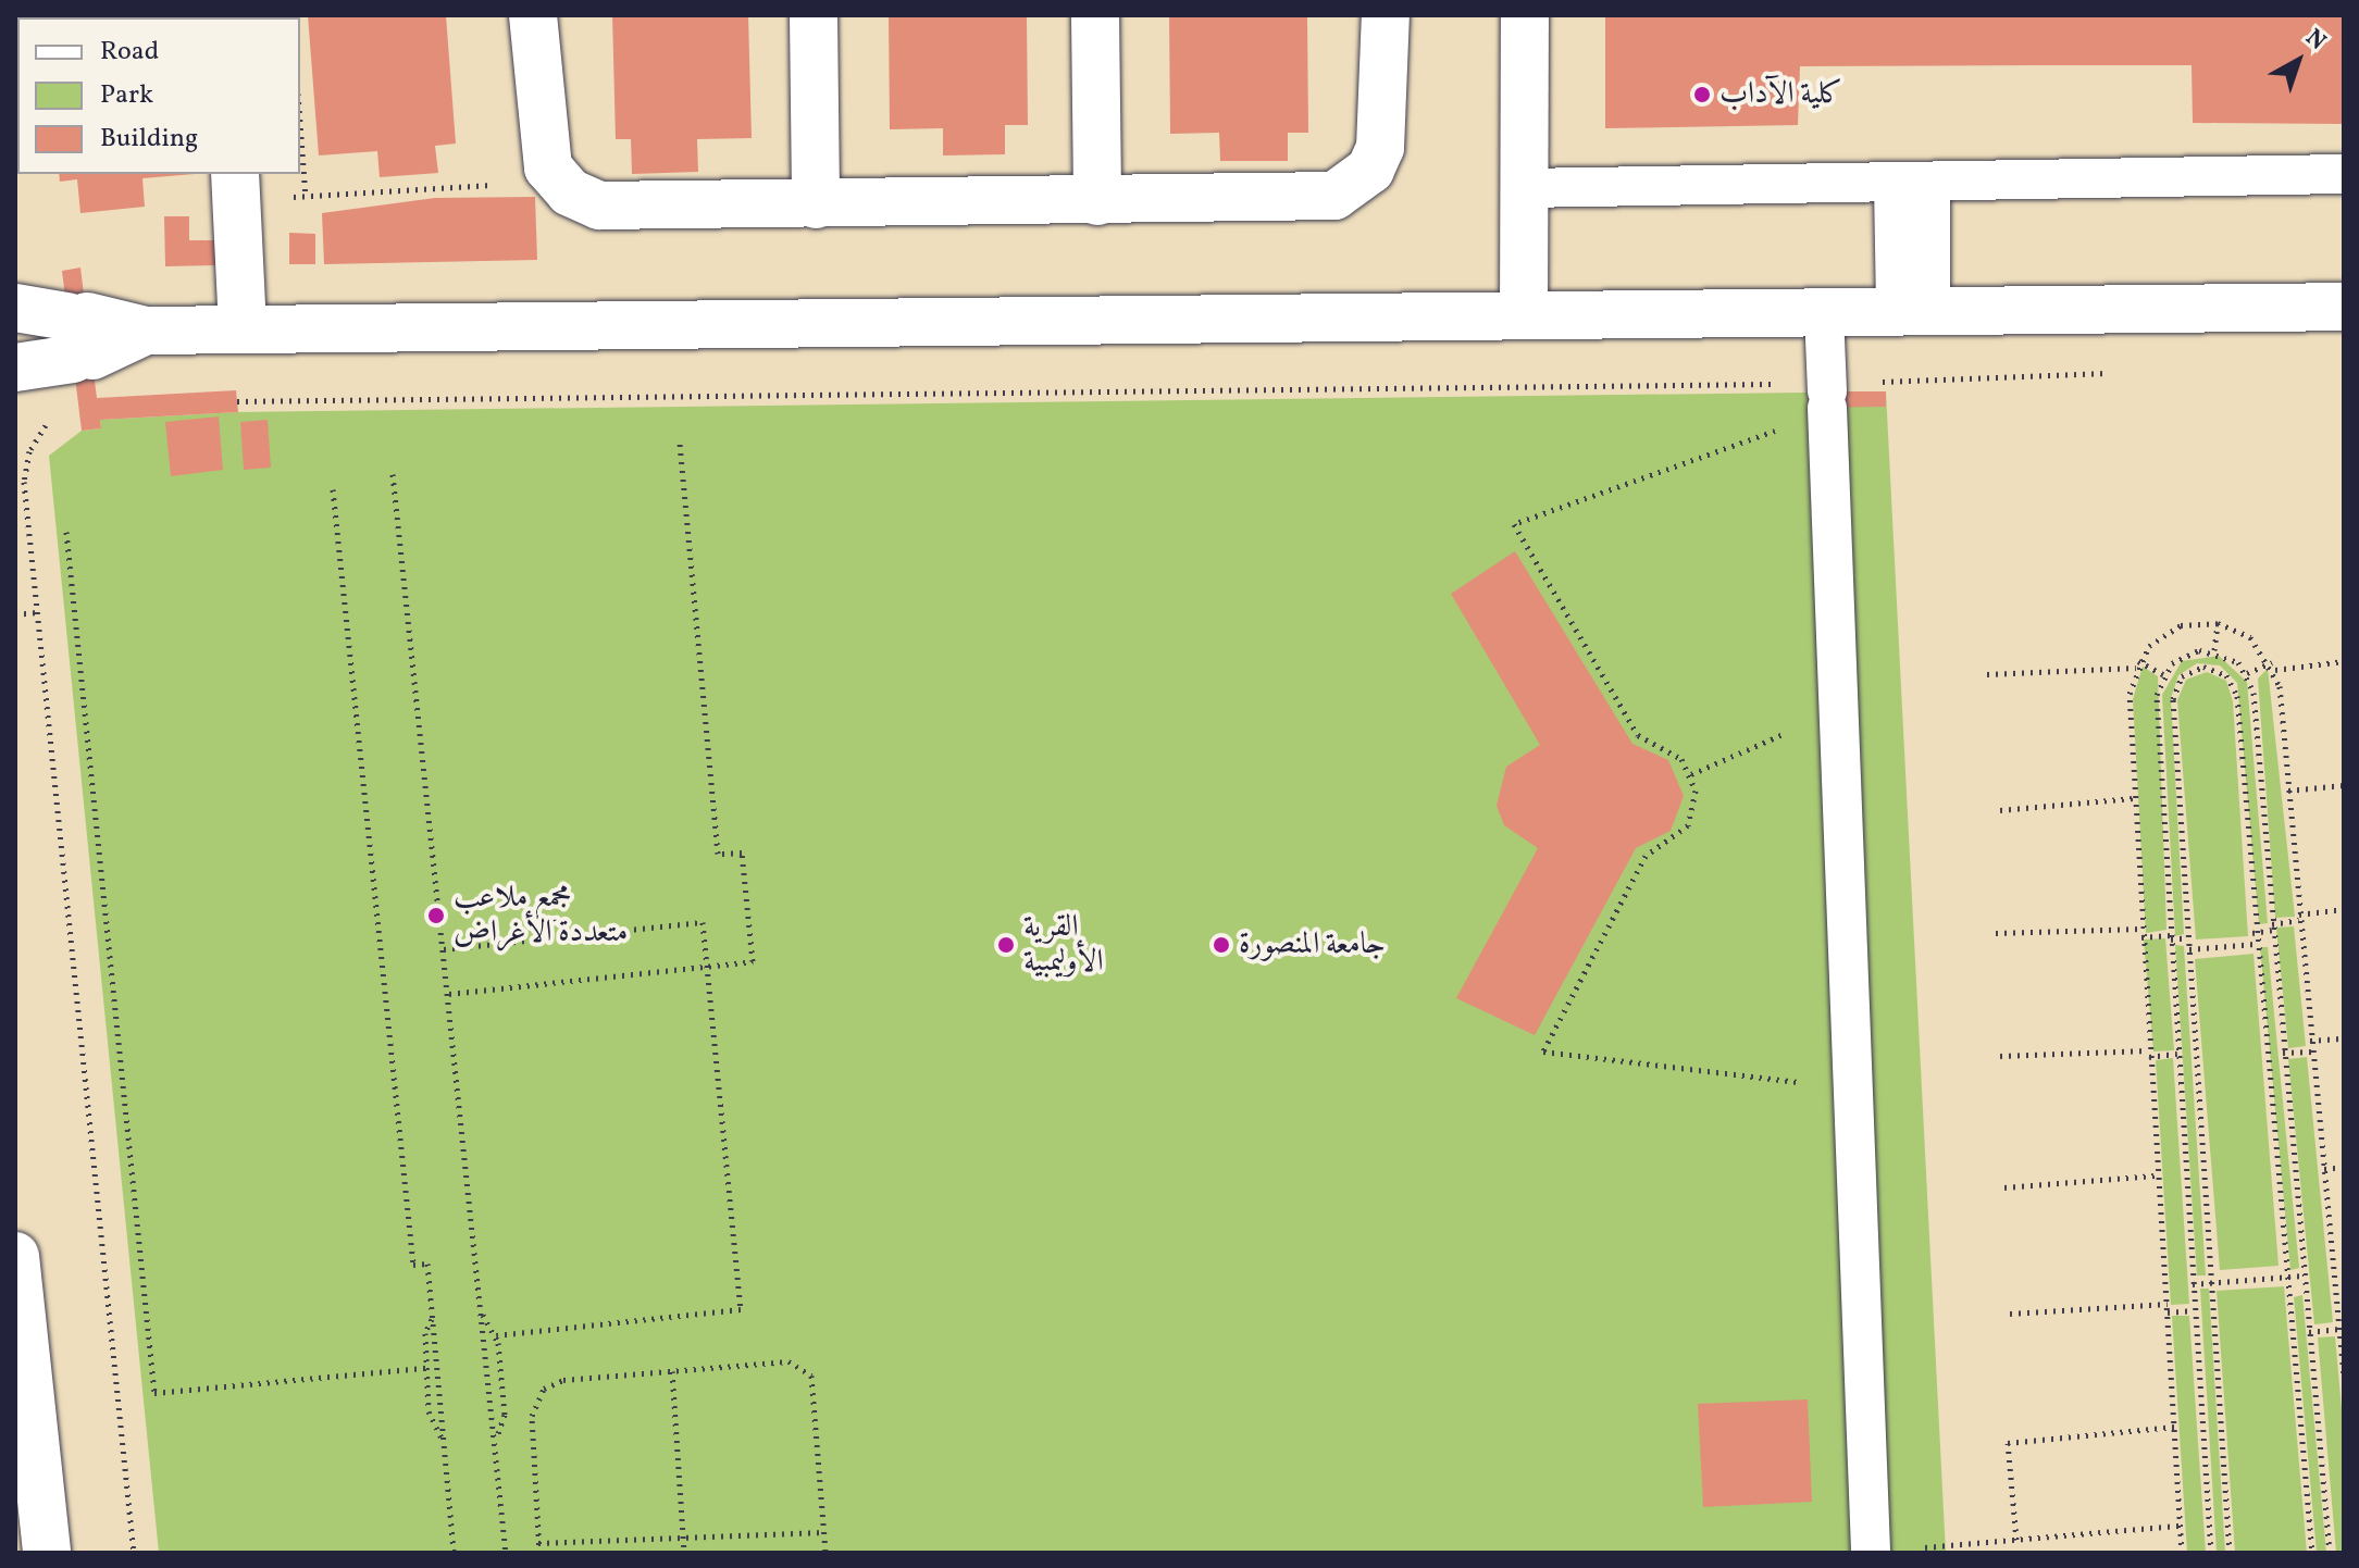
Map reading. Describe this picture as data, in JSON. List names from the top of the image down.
{
  "places": [
    "كلية الآداب",
    "مجمع ملاعب متعددة الأغراض",
    "القرية الأوليمبية",
    "جامعة المنصورة"
  ],
  "legend": ["Road", "Park", "Building"],
  "north": "top right"
}
